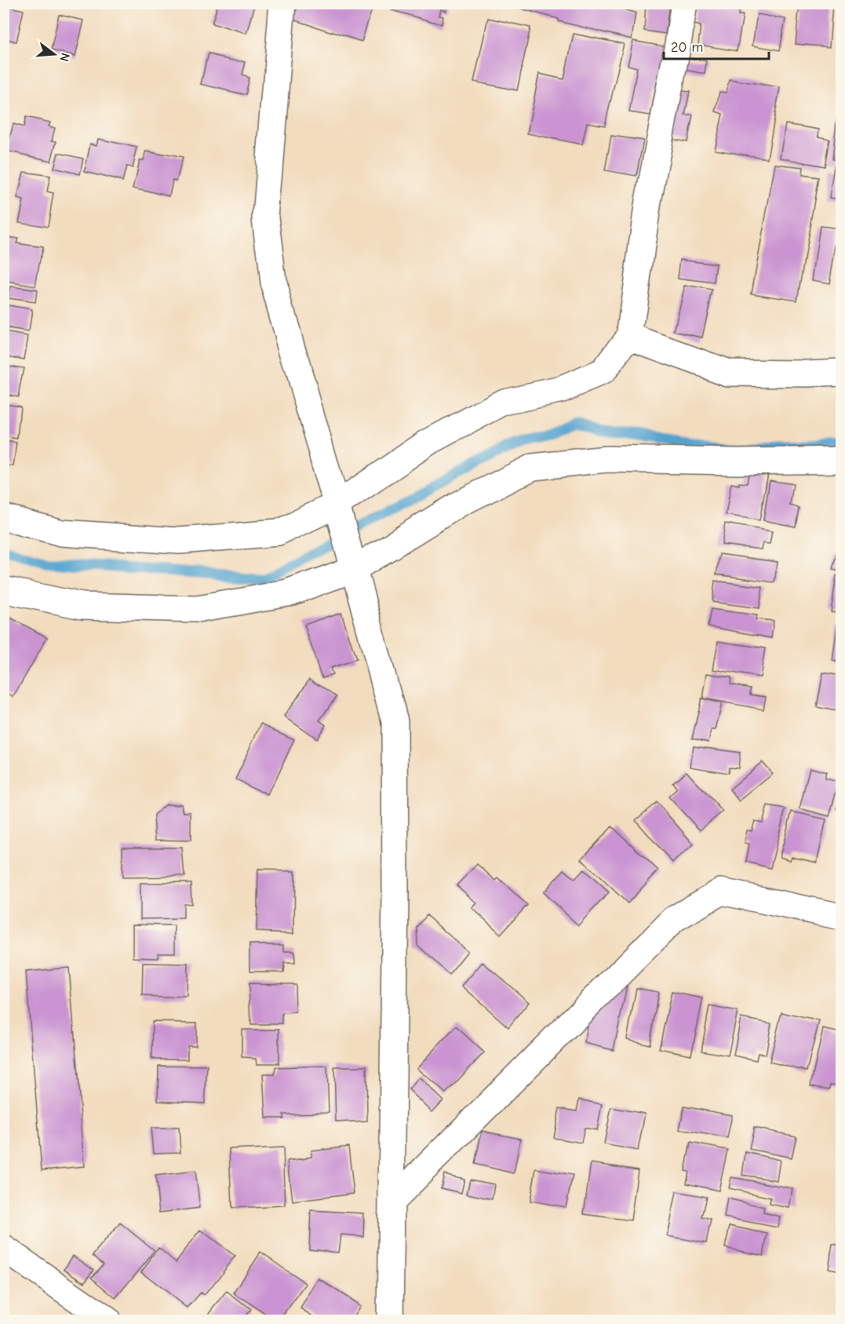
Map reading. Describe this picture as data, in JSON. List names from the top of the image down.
{
  "scale_bar": "20 m",
  "north": "right"
}
